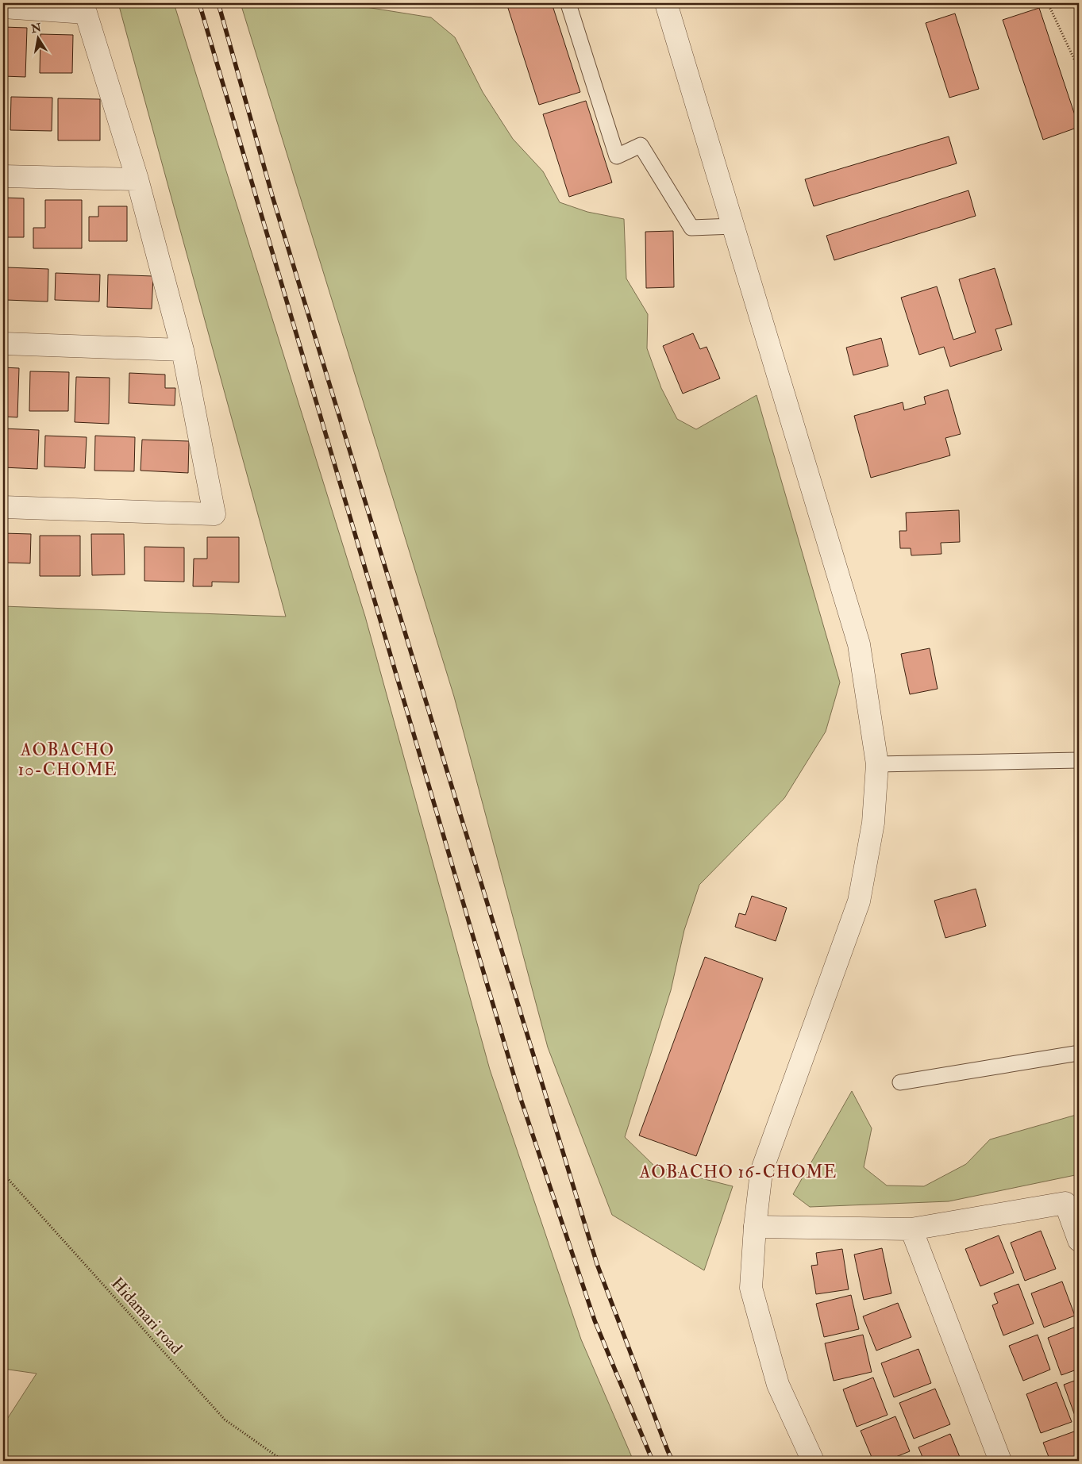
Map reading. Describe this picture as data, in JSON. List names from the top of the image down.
{
  "streets": {
    "path": ["Hidamari road"]
  },
  "districts": ["AOBACHO 10-CHOME", "AOBACHO 16-CHOME"],
  "north": "top"
}
